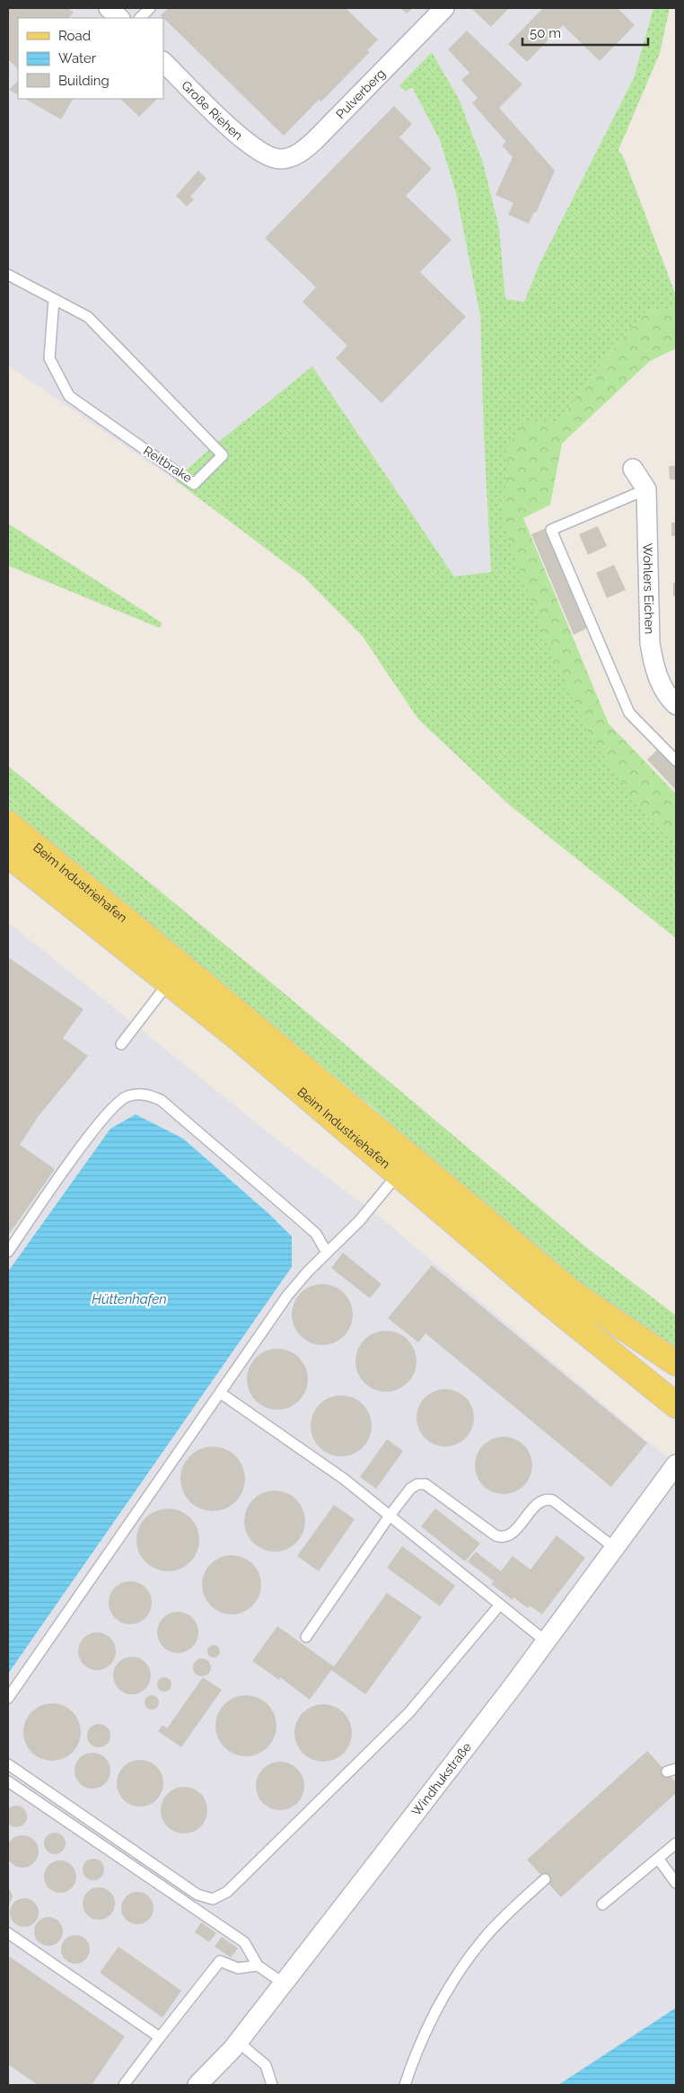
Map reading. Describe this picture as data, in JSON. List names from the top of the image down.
{
  "streets": {
    "main road": ["Beim Industriehafen"],
    "street": [
      "Pulverberg",
      "Große Riehen",
      "Wohlers Eichen",
      "Windhukstraße"
    ],
    "lane": ["Reitbrake"]
  },
  "crossings": [
    ["Pulverberg", "Große Riehen"]
  ],
  "water": ["Hüttenhafen"],
  "legend": ["Road", "Water", "Building"],
  "scale_bar": "50 m"
}
